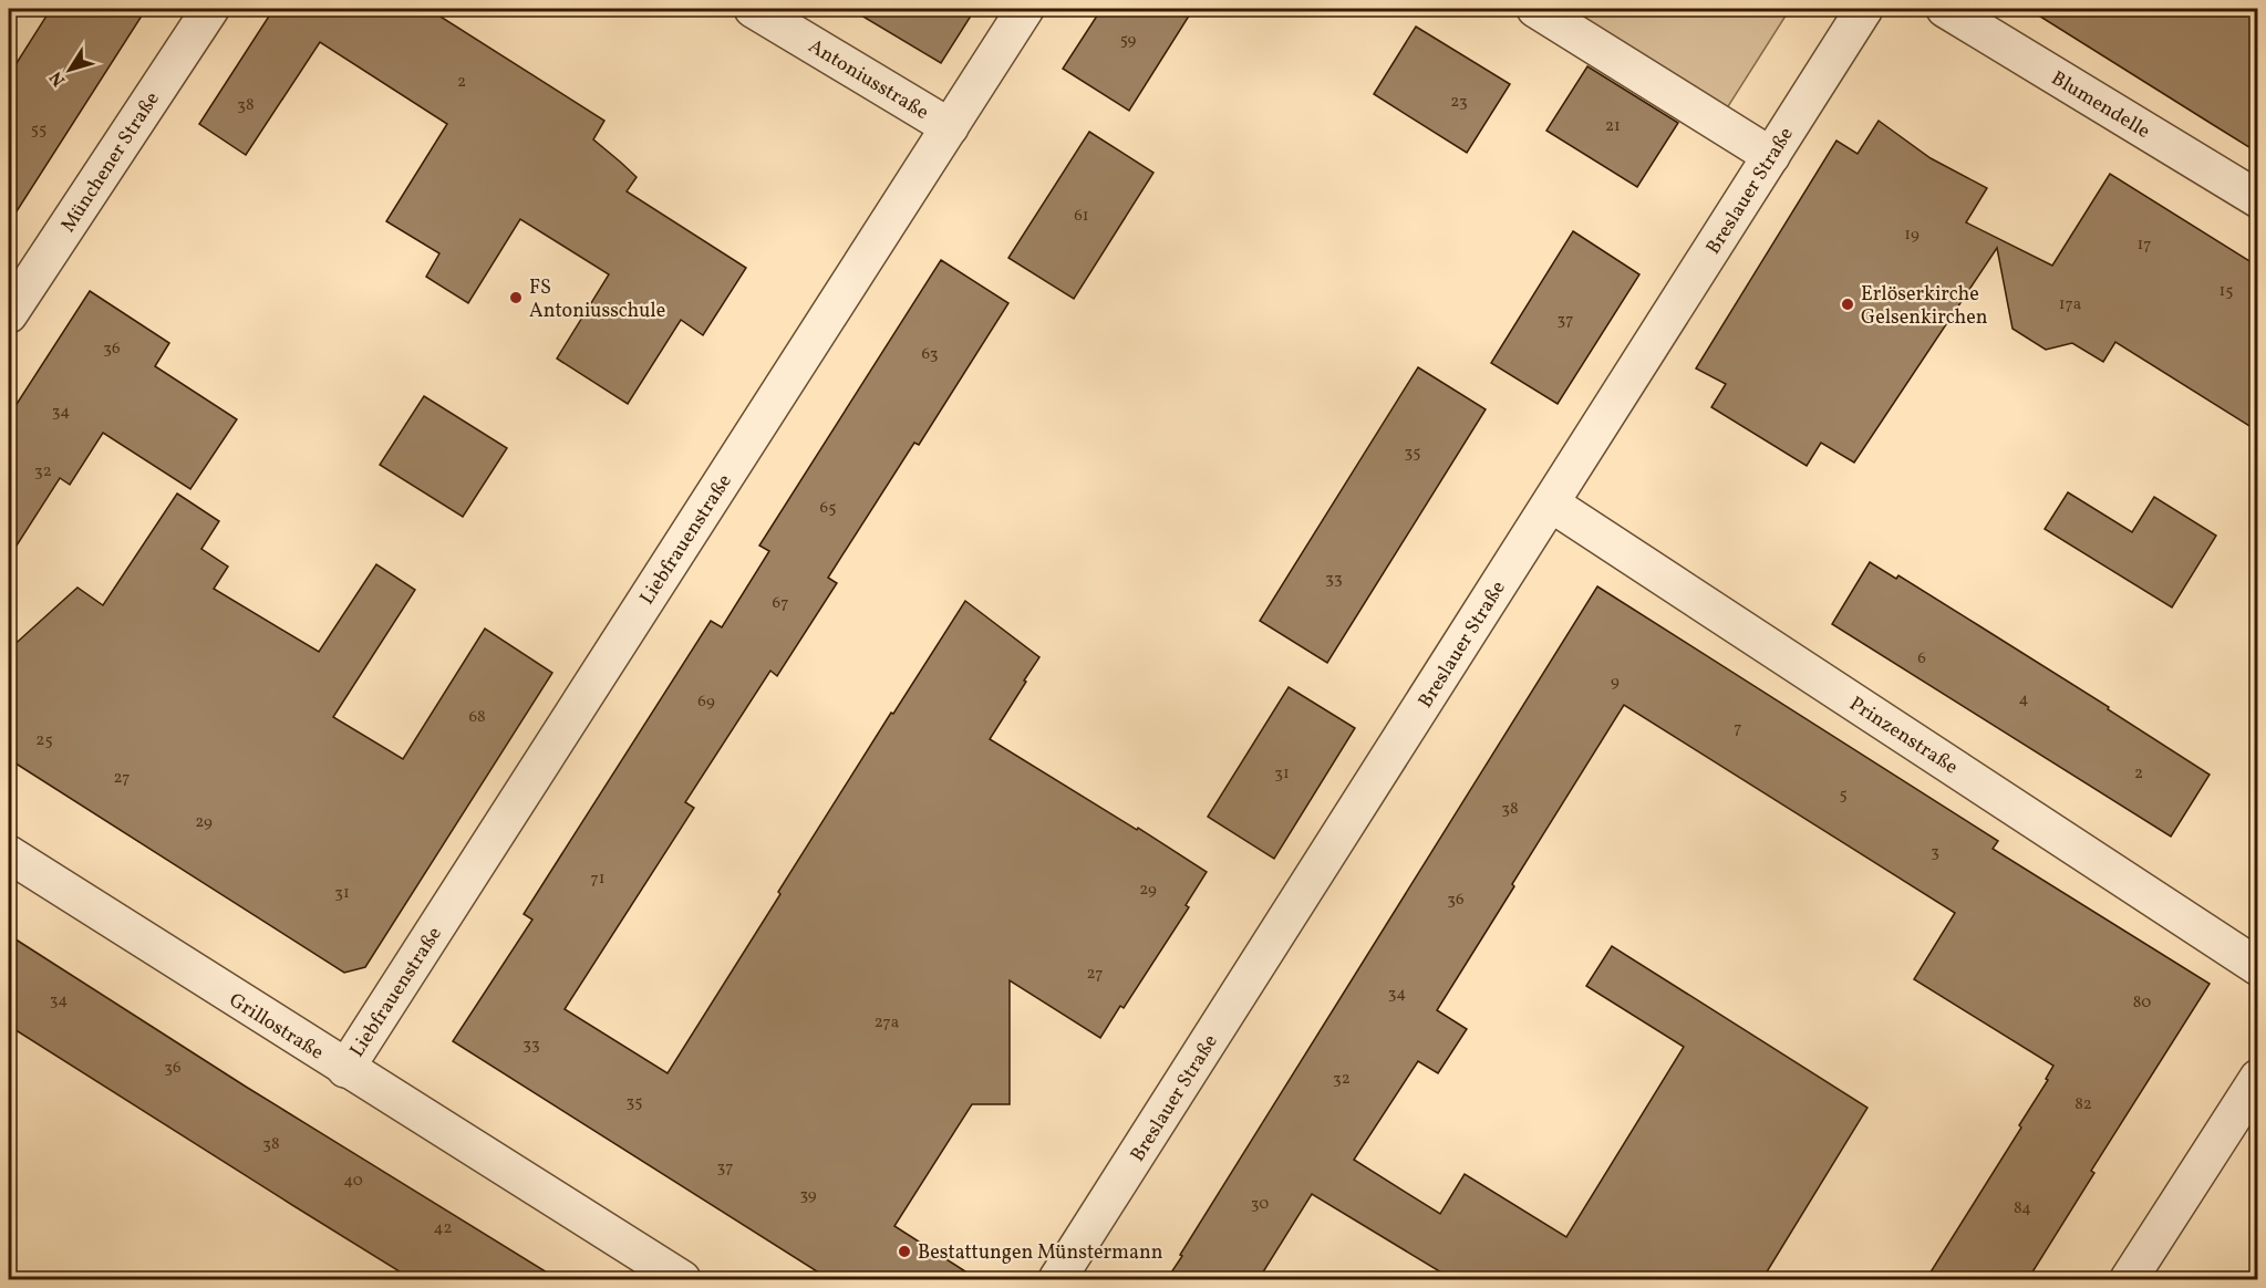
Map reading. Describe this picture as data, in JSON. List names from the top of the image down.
{
  "streets": {
    "street": [
      "Antoniusstraße",
      "Blumendelle",
      "Münchener Straße",
      "Breslauer Straße",
      "Liebfrauenstraße",
      "Prinzenstraße",
      "Grillostraße"
    ]
  },
  "crossings": [
    ["Antoniusstraße", "Liebfrauenstraße"],
    ["Breslauer Straße", "Prinzenstraße"],
    ["Liebfrauenstraße", "Grillostraße"]
  ],
  "places": ["FS Antoniusschule", "Erlöserkirche Gelsenkirchen", "Bestattungen Münstermann"],
  "house_numbers": [
    "59",
    "2",
    "23",
    "38",
    "21",
    "55",
    "61",
    "19",
    "17",
    "15",
    "17a",
    "37",
    "36",
    "63",
    "34",
    "35",
    "32",
    "65",
    "33",
    "67",
    "6",
    "9",
    "4",
    "69",
    "68",
    "7",
    "25",
    "31",
    "2",
    "27",
    "5",
    "38",
    "29",
    "3",
    "71",
    "29",
    "31",
    "36",
    "27",
    "34",
    "34",
    "80",
    "27a",
    "33",
    "36",
    "32",
    "35",
    "82",
    "38",
    "37",
    "40",
    "39",
    "30",
    "84",
    "42"
  ],
  "north": "bottom left"
}
